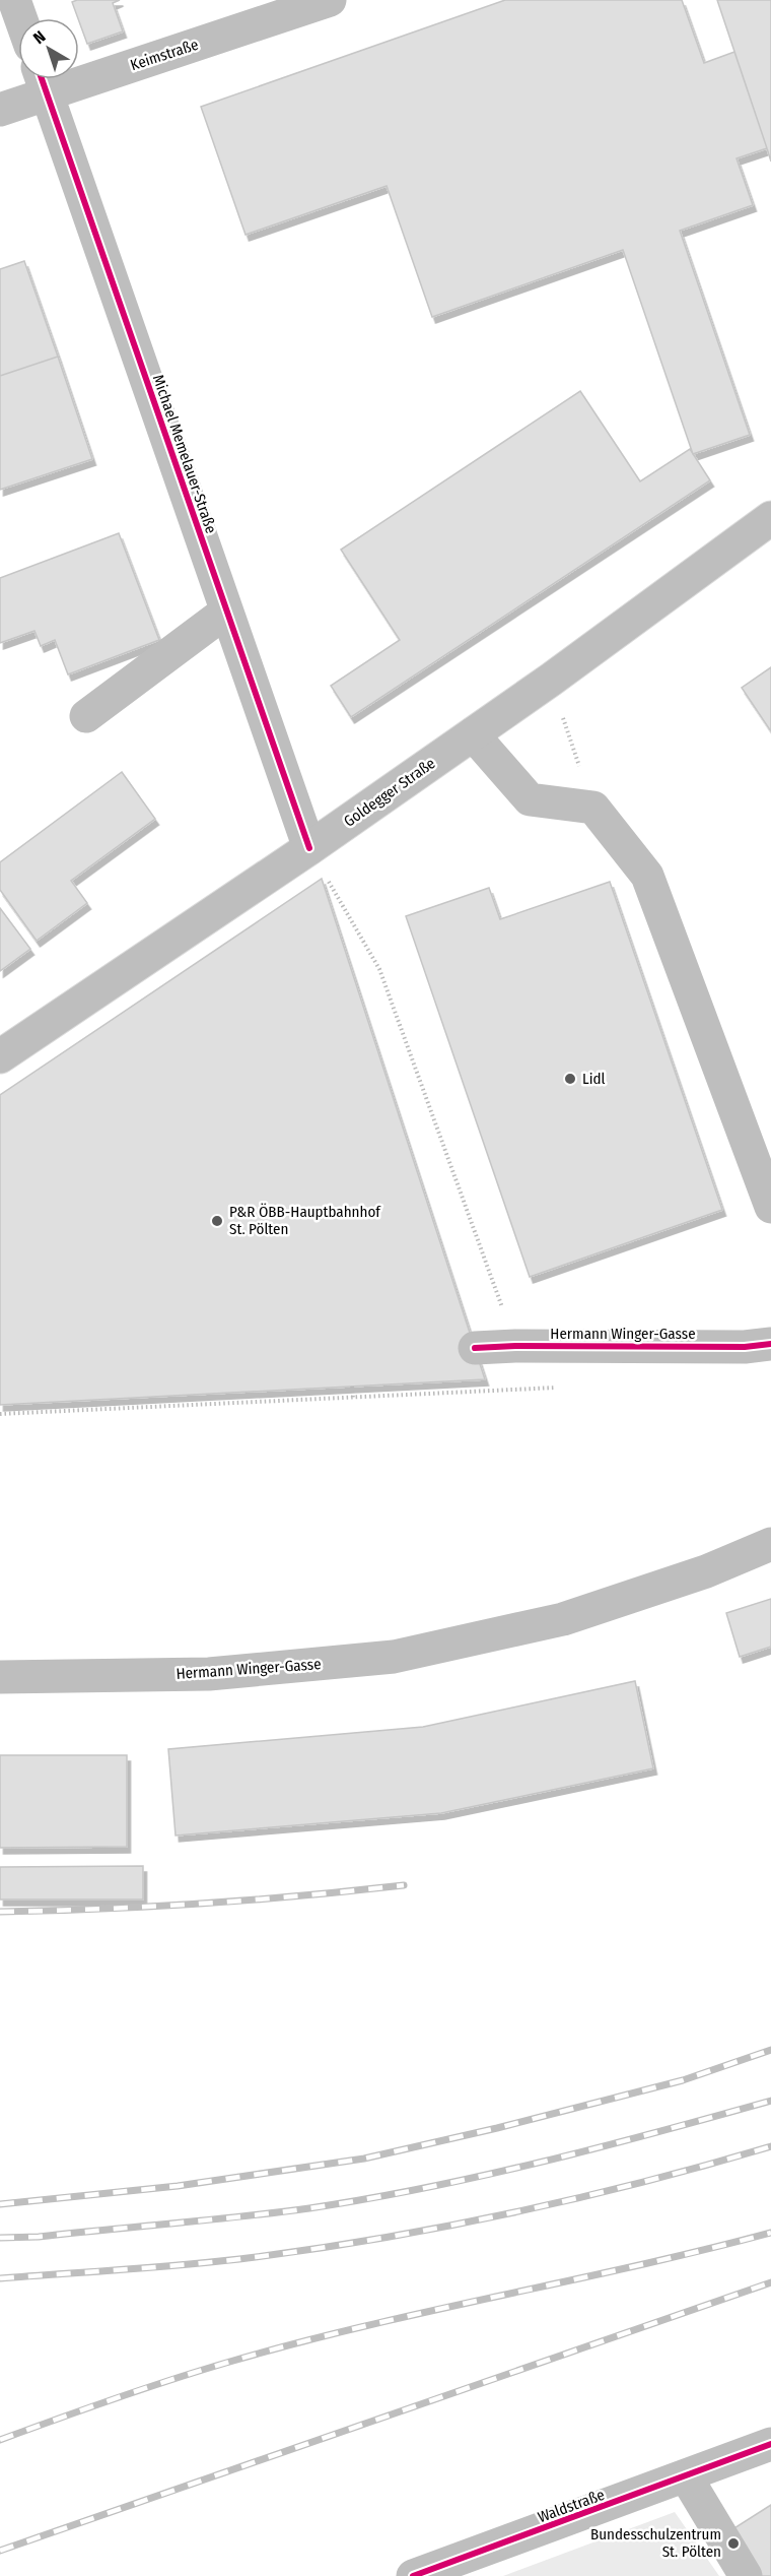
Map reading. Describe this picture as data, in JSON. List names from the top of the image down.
{
  "streets": {
    "street": [
      "Keimstraße",
      "Michael Memelauer-Straße",
      "Goldegger Straße",
      "Hermann Winger-Gasse",
      "Waldstraße"
    ]
  },
  "crossings": [
    ["Keimstraße", "Michael Memelauer-Straße"],
    ["Michael Memelauer-Straße", "Goldegger Straße"]
  ],
  "places": ["Lidl", "P&R ÖBB-Hauptbahnhof St. Pölten", "Bundesschulzentrum St. Pölten"],
  "north": "top left"
}
